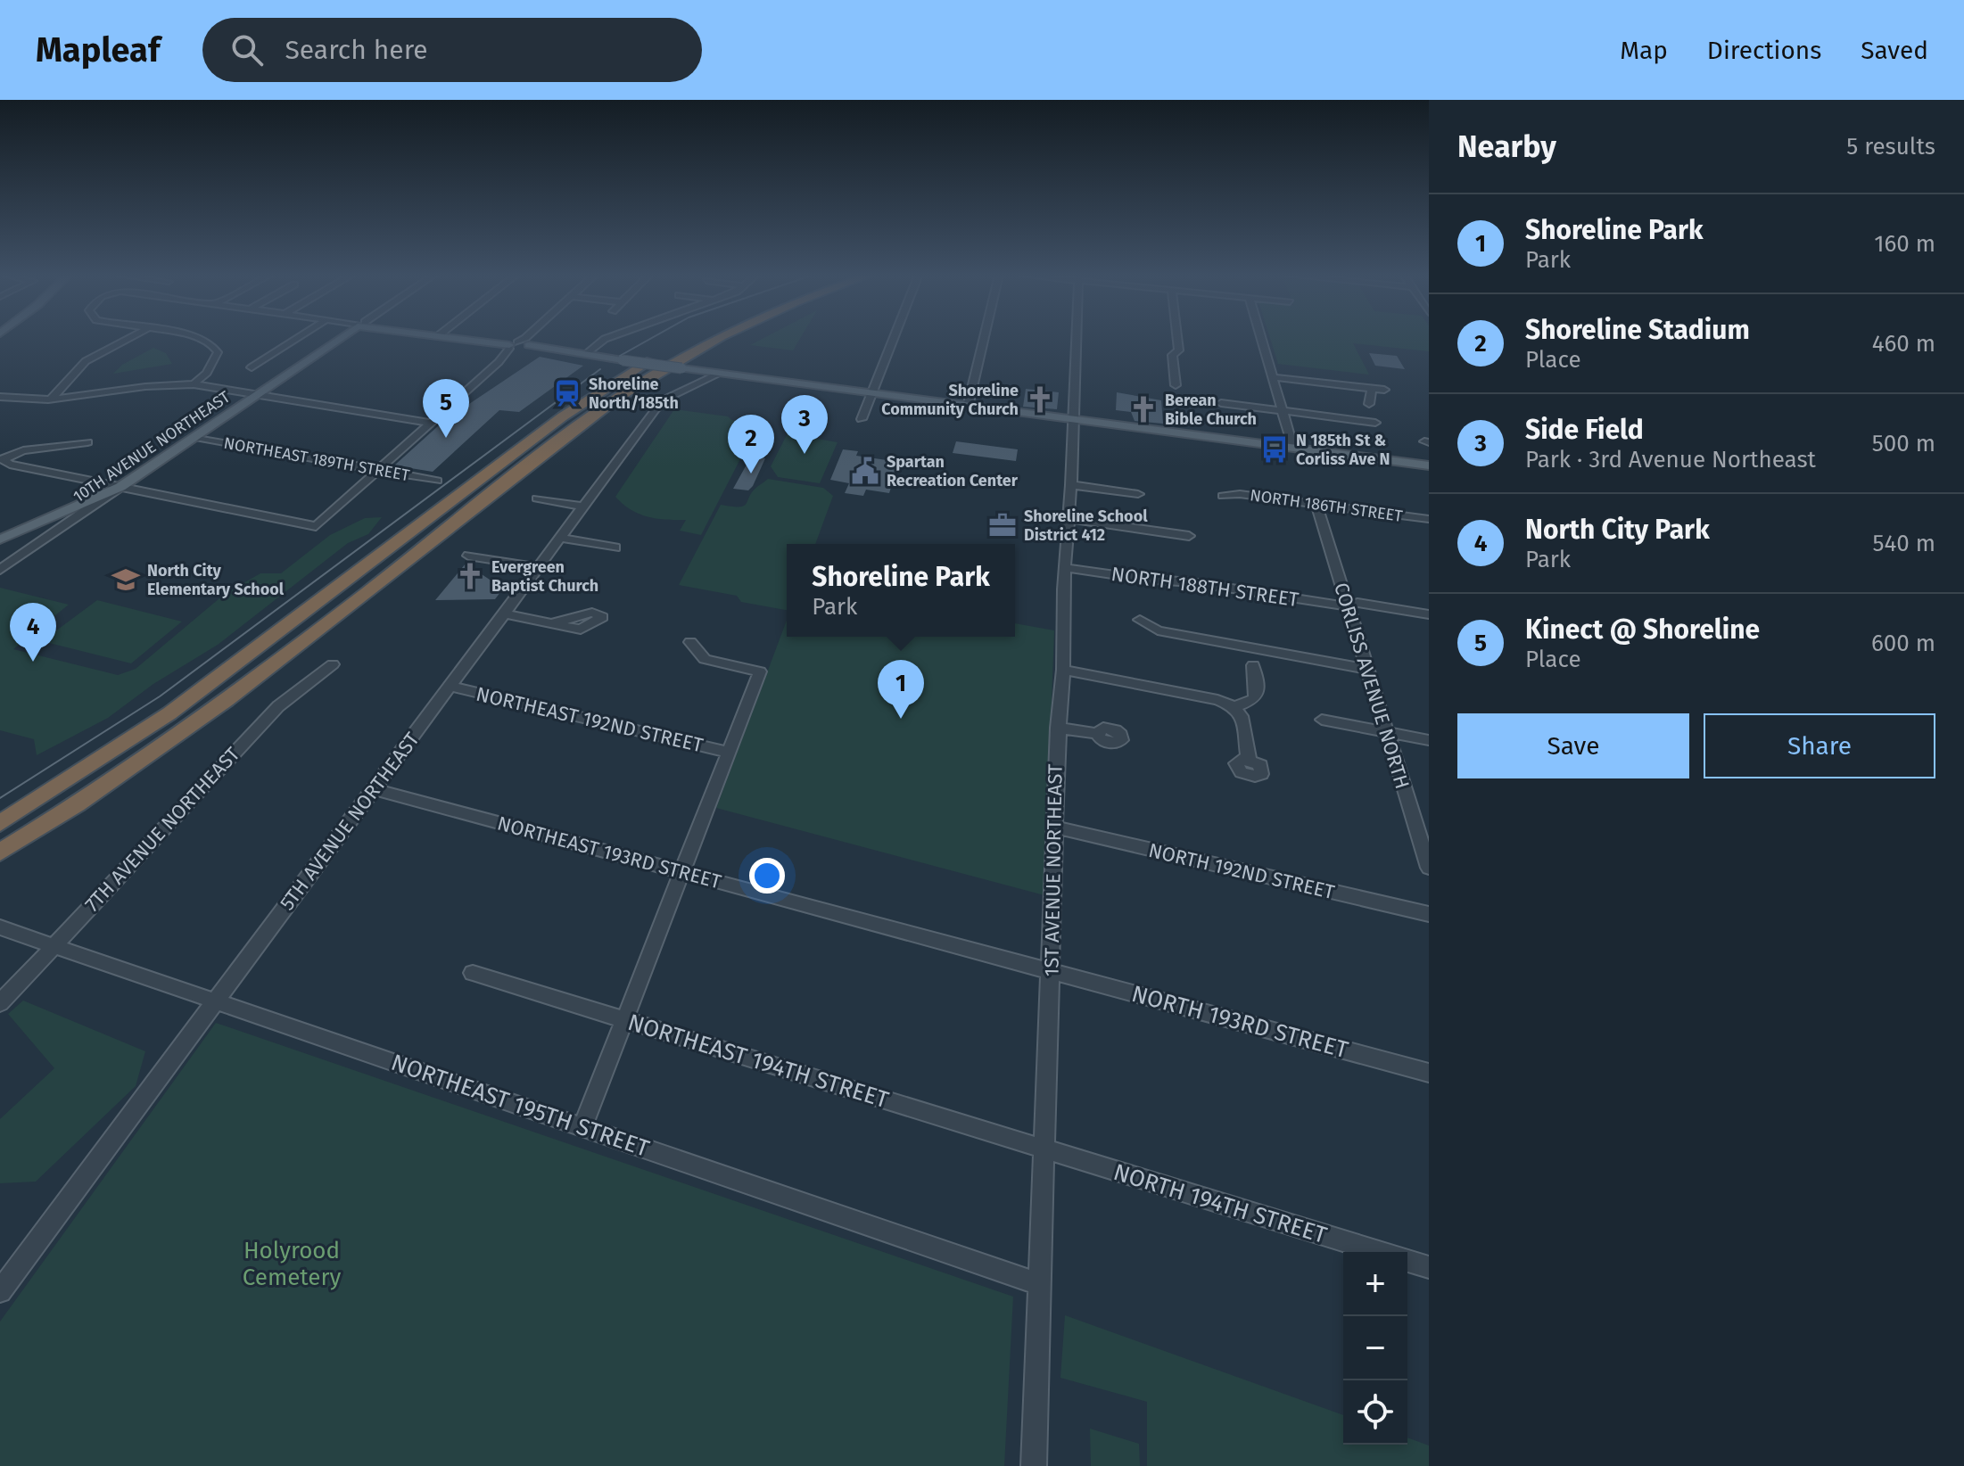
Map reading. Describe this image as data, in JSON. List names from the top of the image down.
{
  "streets": {
    "main road": ["10TH AVENUE NORTHEAST"],
    "street": [
      "NORTHEAST 189TH STREET",
      "NORTH 186TH STREET",
      "NORTH 188TH STREET",
      "CORLISS AVENUE NORTH",
      "NORTHEAST 192ND STREET",
      "5TH AVENUE NORTHEAST",
      "7TH AVENUE NORTHEAST",
      "NORTHEAST 193RD STREET",
      "1ST AVENUE NORTHEAST",
      "NORTH 192ND STREET",
      "NORTH 193RD STREET",
      "NORTHEAST 194TH STREET",
      "NORTHEAST 195TH STREET",
      "NORTH 194TH STREET"
    ]
  },
  "crossings": [
    ["10TH AVENUE NORTHEAST", "NORTHEAST 189TH STREET"],
    ["NORTH 186TH STREET", "CORLISS AVENUE NORTH"],
    ["NORTH 188TH STREET", "CORLISS AVENUE NORTH"],
    ["NORTH 188TH STREET", "1ST AVENUE NORTHEAST"],
    ["NORTHEAST 192ND STREET", "5TH AVENUE NORTHEAST"],
    ["5TH AVENUE NORTHEAST", "NORTHEAST 193RD STREET"],
    ["5TH AVENUE NORTHEAST", "NORTHEAST 195TH STREET"],
    ["7TH AVENUE NORTHEAST", "NORTHEAST 195TH STREET"],
    ["NORTHEAST 193RD STREET", "1ST AVENUE NORTHEAST"],
    ["NORTHEAST 193RD STREET", "NORTH 193RD STREET"],
    ["1ST AVENUE NORTHEAST", "NORTH 192ND STREET"],
    ["1ST AVENUE NORTHEAST", "NORTH 193RD STREET"],
    ["1ST AVENUE NORTHEAST", "NORTHEAST 194TH STREET"],
    ["1ST AVENUE NORTHEAST", "NORTHEAST 195TH STREET"],
    ["1ST AVENUE NORTHEAST", "NORTH 194TH STREET"],
    ["NORTHEAST 194TH STREET", "NORTH 194TH STREET"]
  ],
  "parks": ["Holyrood Cemetery"],
  "places": {
    "station": ["Shoreline North/185th"],
    "church": ["Shoreline Community Church", "Berean Bible Church", "Evergreen Baptist Church"],
    "bus stop": ["N 185th St & Corliss Ave N"],
    "public building": ["Spartan Recreation Center"],
    "office": ["Shoreline School District 412"],
    "school or university": ["North City Elementary School"]
  },
  "page": {
    "header": "Mapleaf",
    "search": "Search here",
    "nav": ["Map", "Directions", "Saved"],
    "heading": ["Nearby", "5 results"],
    "list": [
      {
        "mark": "1",
        "name": "Shoreline Park",
        "note": "Park",
        "value": "160 m"
      },
      {
        "mark": "2",
        "name": "Shoreline Stadium",
        "note": "Place",
        "value": "460 m"
      },
      {
        "mark": "3",
        "name": "Side Field",
        "note": "Park · 3rd Avenue Northeast",
        "value": "500 m"
      },
      {
        "mark": "4",
        "name": "North City Park",
        "note": "Park",
        "value": "540 m"
      },
      {
        "mark": "5",
        "name": "Kinect @ Shoreline",
        "note": "Place",
        "value": "600 m"
      }
    ],
    "pins": [
      "5",
      "3",
      "2",
      "4",
      "1"
    ],
    "popup": ["Shoreline Park", "Park"],
    "buttons": ["Save", "Share"],
    "map_buttons": ["+", "−"]
  }
}
